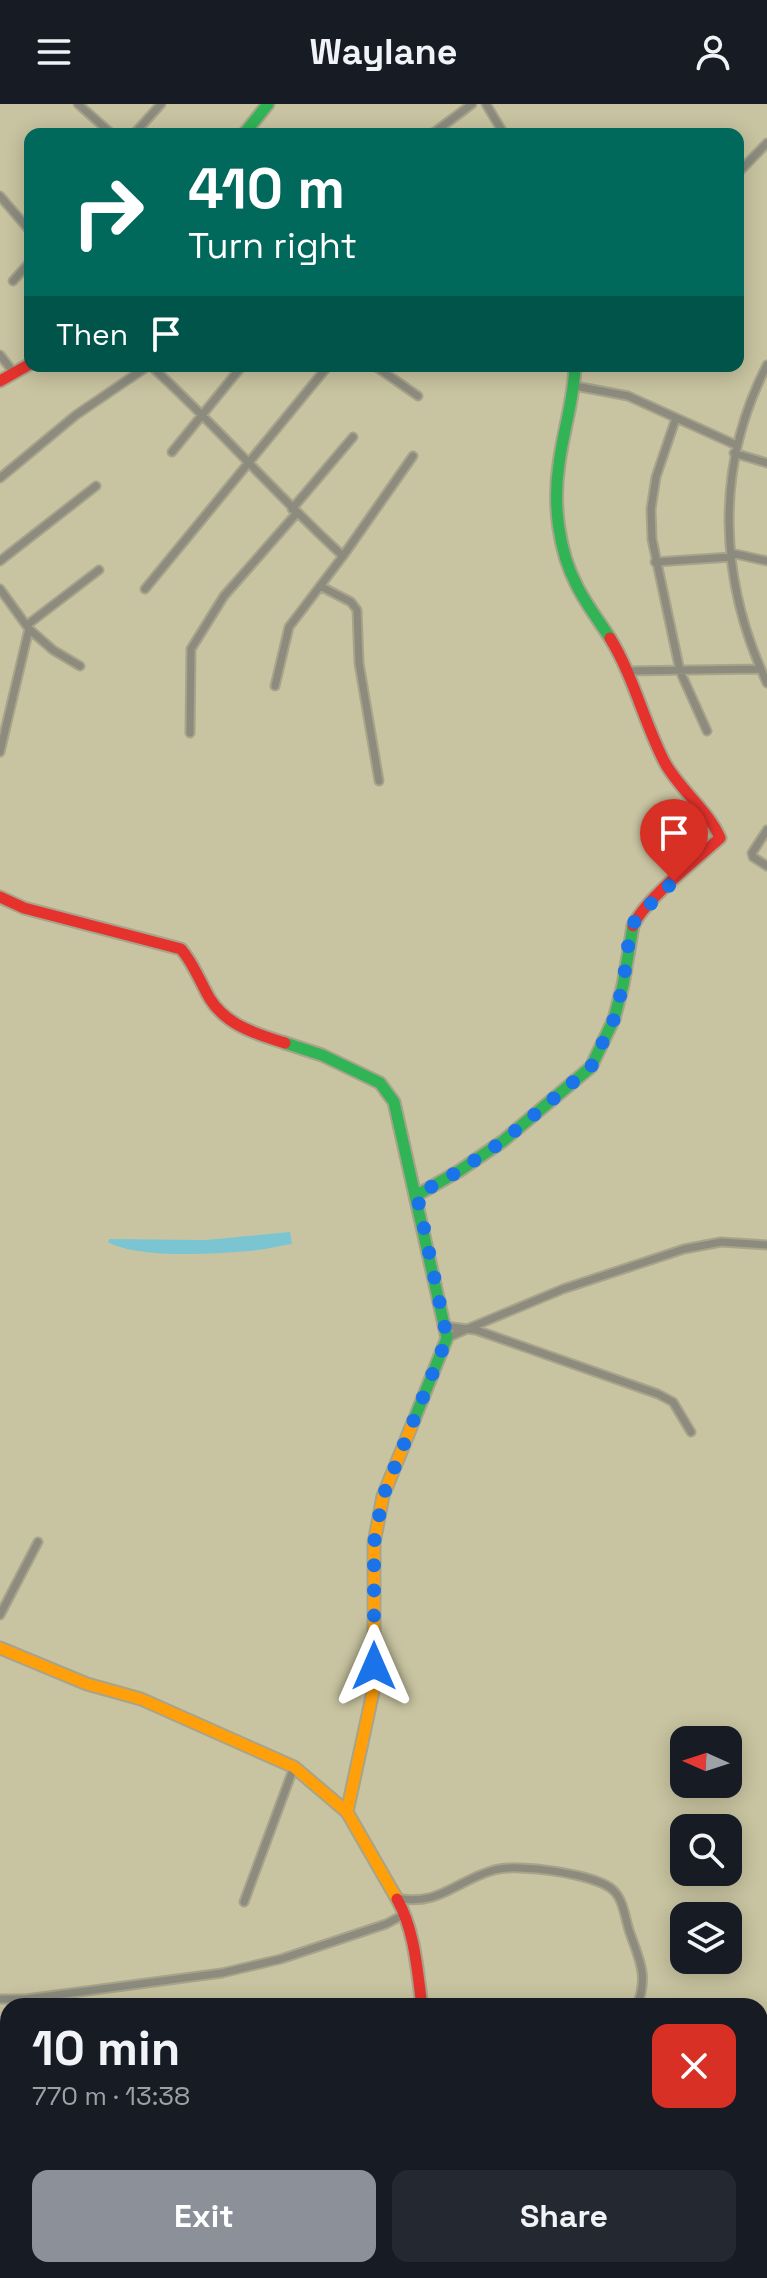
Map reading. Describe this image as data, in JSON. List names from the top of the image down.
{
  "north": "left",
  "page": {
    "header": "Waylane",
    "turn": ["410 m", "Turn right"],
    "then": "Then",
    "heading": ["10 min", "770 m · 13:38"],
    "buttons": ["Exit", "Share"]
  }
}
